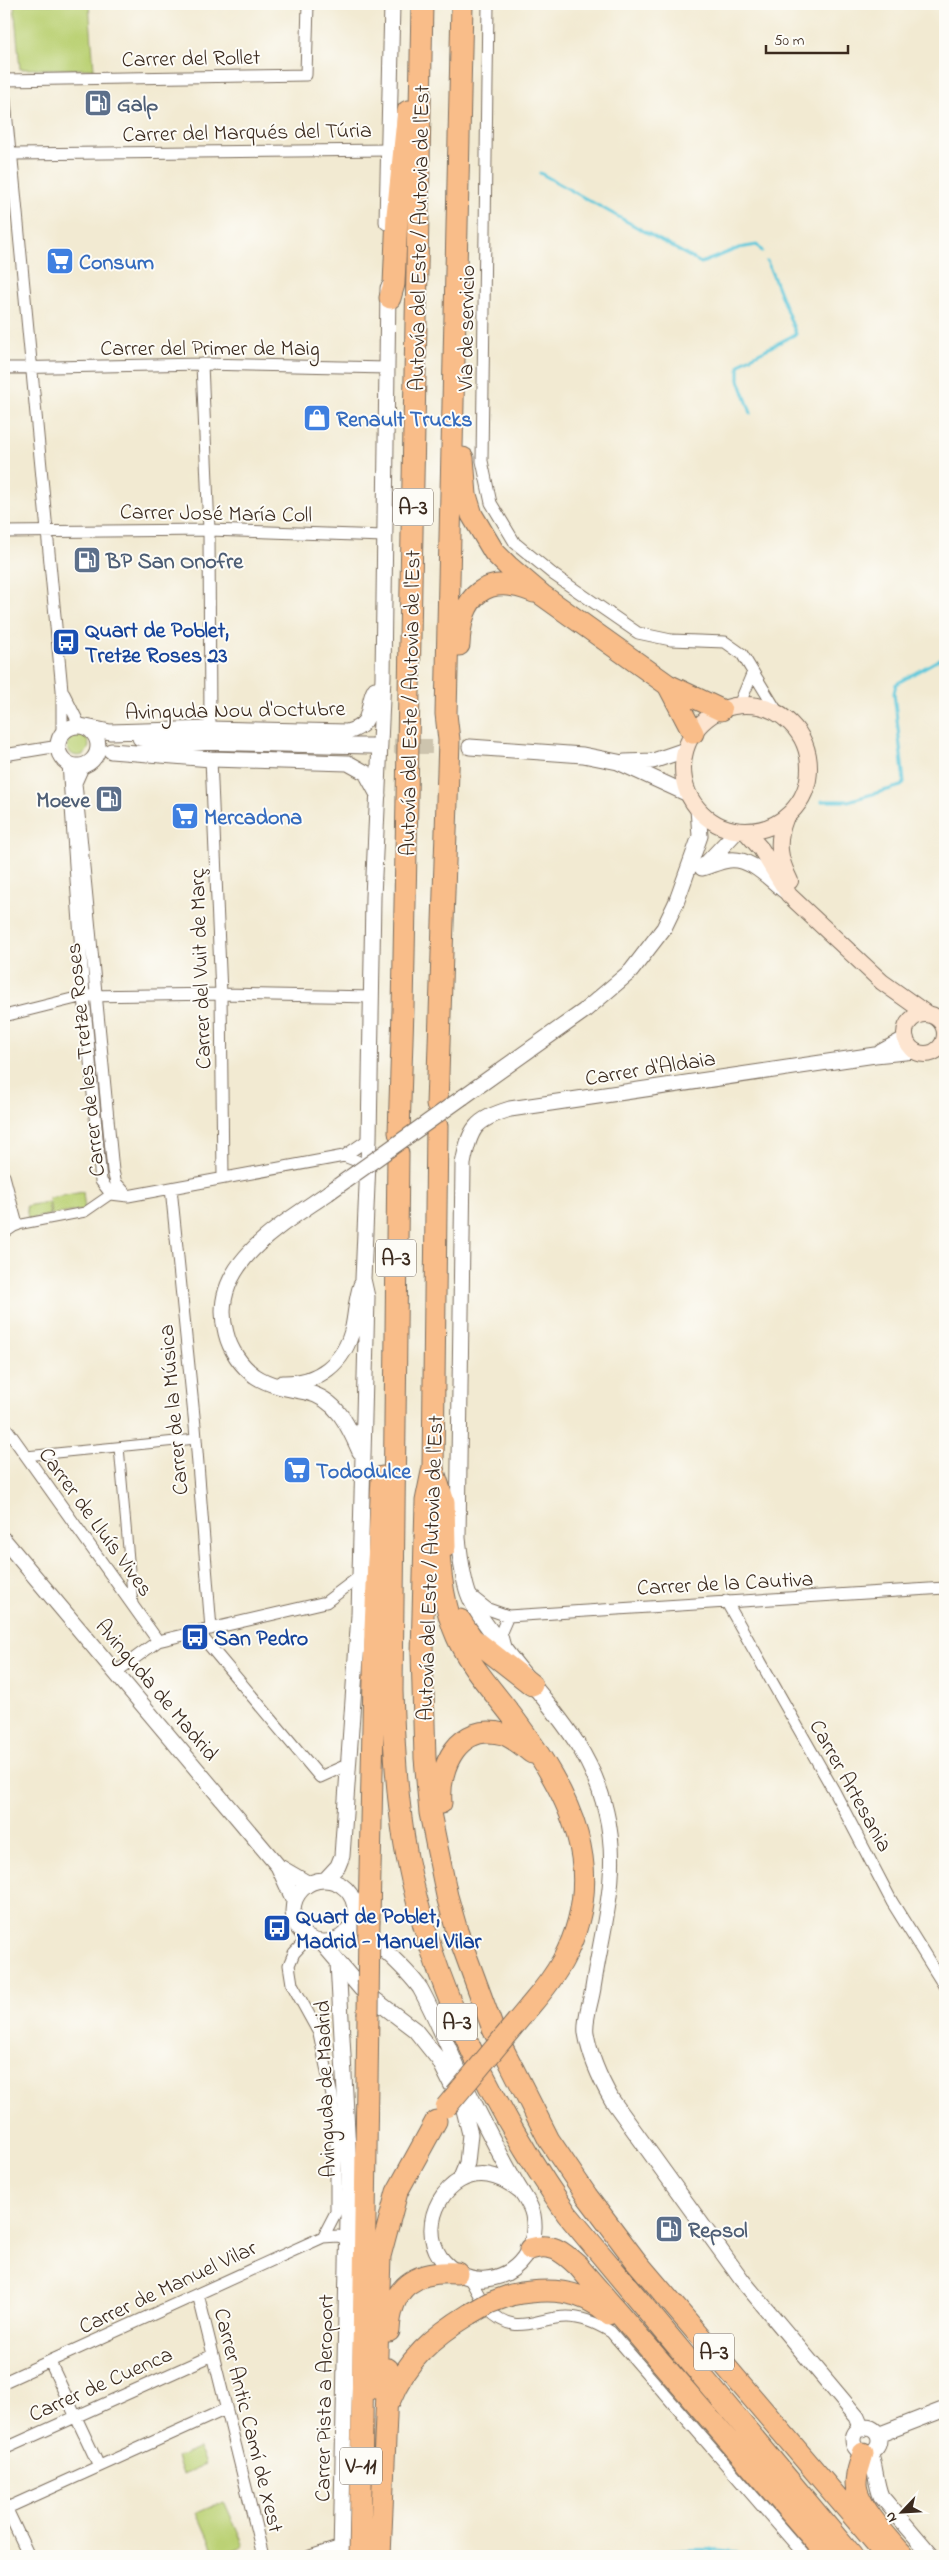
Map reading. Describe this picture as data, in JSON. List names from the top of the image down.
{
  "streets": {
    "highway": ["Autovía del Este / Autovia de l'Est", "A-3", "V-11"],
    "street": [
      "Carrer del Rollet",
      "Carrer del Marqués del Túria",
      "Vía de servicio",
      "Carrer del Primer de Maig",
      "Carrer José María Coll",
      "Avinguda Nou d'Octubre",
      "Carrer del Vuit de Març",
      "Carrer de les Tretze Roses",
      "Carrer d'Aldaia",
      "Carrer de la Música",
      "Carrer de Lluís Vives",
      "Carrer de la Cautiva",
      "Avinguda de Madrid",
      "Carrer Artesania",
      "Carrer de Manuel Vilar",
      "Carrer de Cuenca",
      "Carrer Pista a Aeroport",
      "Carrer Antic Camí de Xest"
    ]
  },
  "crossings": [
    ["Avinguda Nou d'Octubre", "Carrer del Vuit de Març"],
    ["Avinguda Nou d'Octubre", "Carrer de les Tretze Roses"],
    ["Carrer de la Cautiva", "Carrer Artesania"],
    ["Avinguda de Madrid", "Carrer de Manuel Vilar"],
    ["Avinguda de Madrid", "Carrer Pista a Aeroport"],
    ["Carrer de Manuel Vilar", "Carrer Antic Camí de Xest"],
    ["Carrer de Cuenca", "Carrer Antic Camí de Xest"]
  ],
  "places": {
    "fuel station": [
      "Galp",
      "BP San Onofre",
      "Moeve",
      "Repsol"
    ],
    "supermarket": ["Consum", "Mercadona", "Tododulce"],
    "shop": ["Renault Trucks"],
    "bus stop": ["Quart de Poblet, Tretze Roses 23", "San Pedro", "Quart de Poblet, Madrid - Manuel Vilar"]
  },
  "scale_bar": "50 m",
  "north": "bottom left"
}
